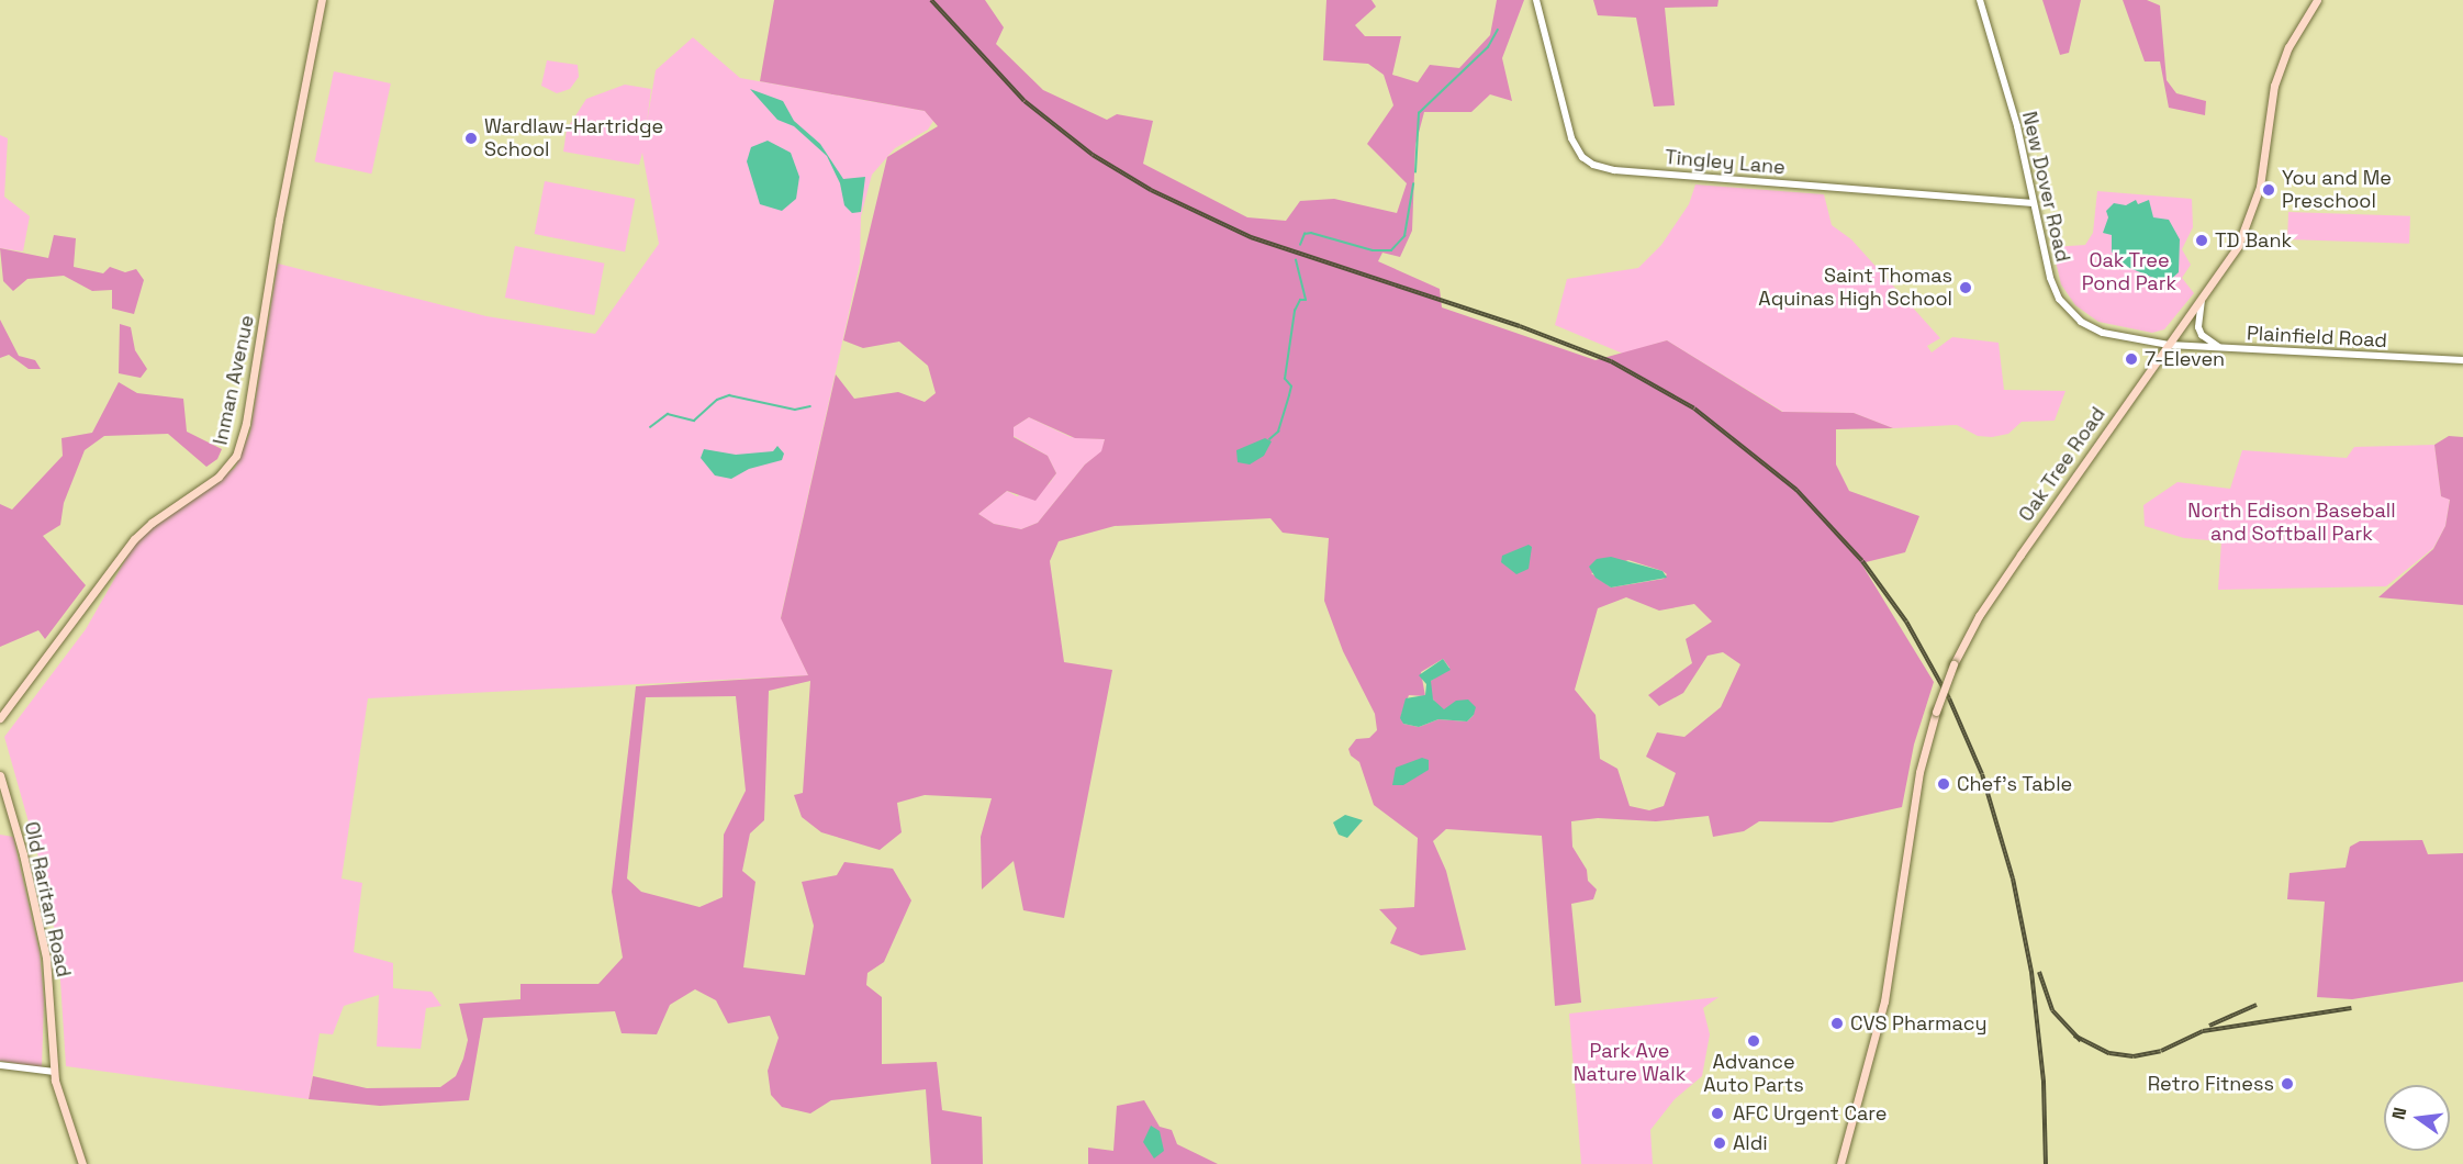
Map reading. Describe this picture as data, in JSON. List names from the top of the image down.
{
  "streets": {
    "main road": ["Inman Avenue", "Oak Tree Road", "Old Raritan Road"],
    "street": ["Tingley Lane", "New Dover Road", "Plainfield Road"]
  },
  "crossings": [
    ["Tingley Lane", "New Dover Road"],
    ["New Dover Road", "Plainfield Road"],
    ["New Dover Road", "Oak Tree Road"],
    ["Plainfield Road", "Oak Tree Road"]
  ],
  "parks": ["Oak Tree Pond Park", "North Edison Baseball and Softball Park", "Park Ave Nature Walk"],
  "places": [
    "Wardlaw-Hartridge School",
    "You and Me Preschool",
    "TD Bank",
    "Saint Thomas Aquinas High School",
    "7-Eleven",
    "Chef's Table",
    "CVS Pharmacy",
    "Advance Auto Parts",
    "Retro Fitness",
    "AFC Urgent Care",
    "Aldi"
  ],
  "north": "left"
}
